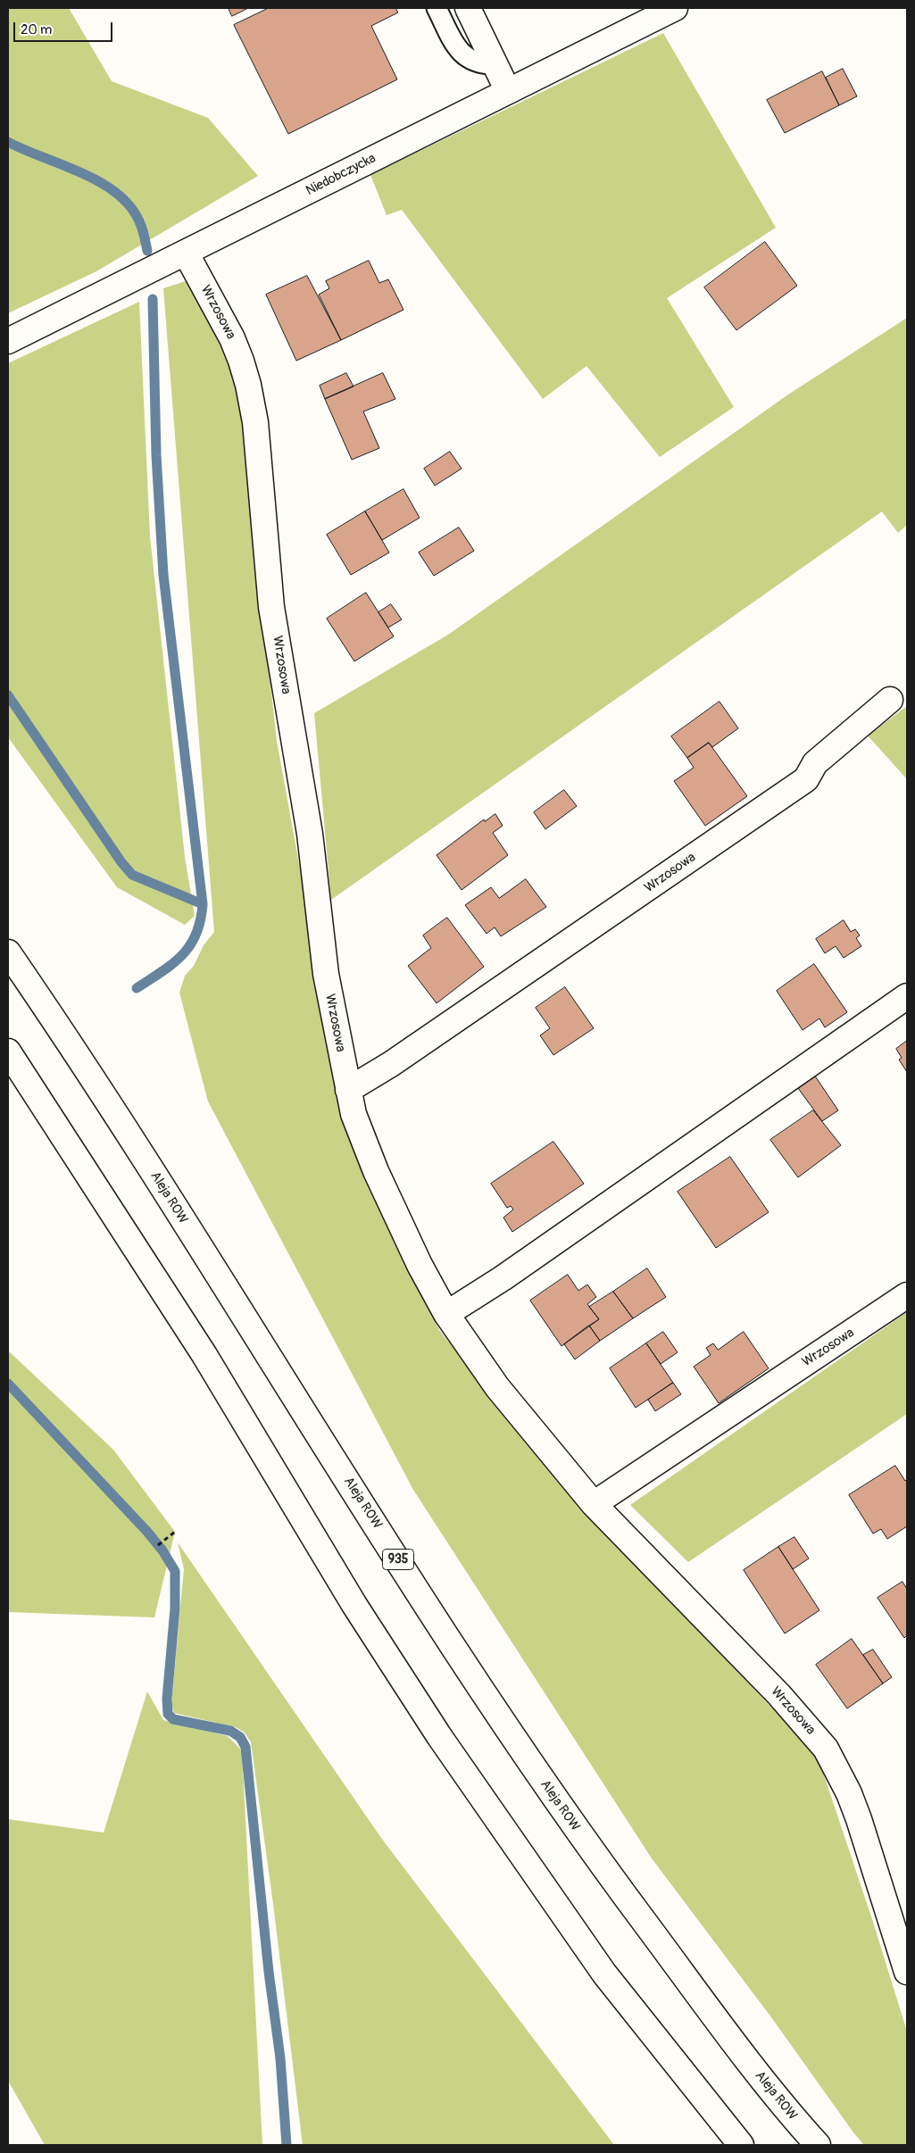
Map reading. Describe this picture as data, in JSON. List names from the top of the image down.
{
  "streets": {
    "street": [
      "Niedobczycka",
      "Wrzosowa",
      "Aleja ROW",
      "935"
    ]
  },
  "crossings": [
    ["Niedobczycka", "Wrzosowa"]
  ],
  "scale_bar": "20 m"
}
